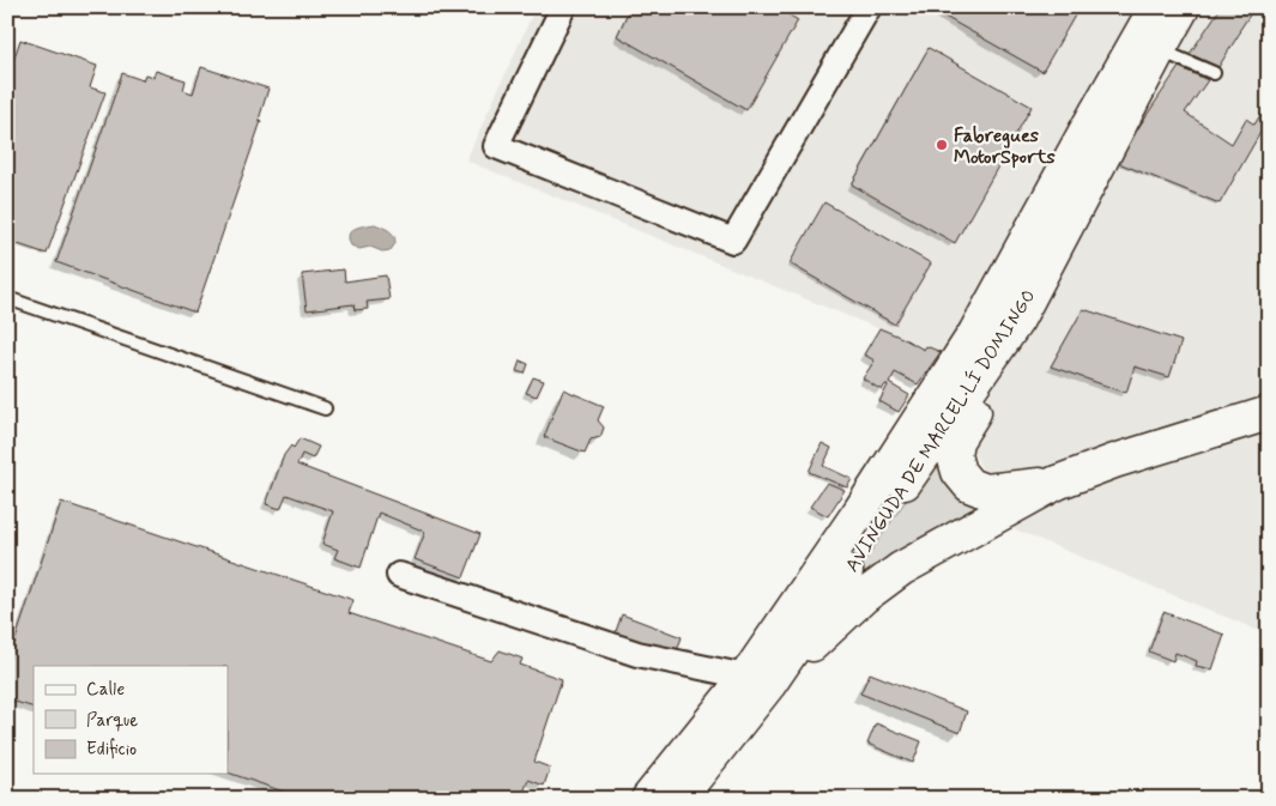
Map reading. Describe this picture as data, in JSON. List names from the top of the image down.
{
  "streets": {
    "main road": ["AVINGUDA DE MARCEL·LÍ DOMINGO"]
  },
  "places": ["Fabregues MotorSports"],
  "legend": ["Calle", "Parque", "Edificio"]
}
